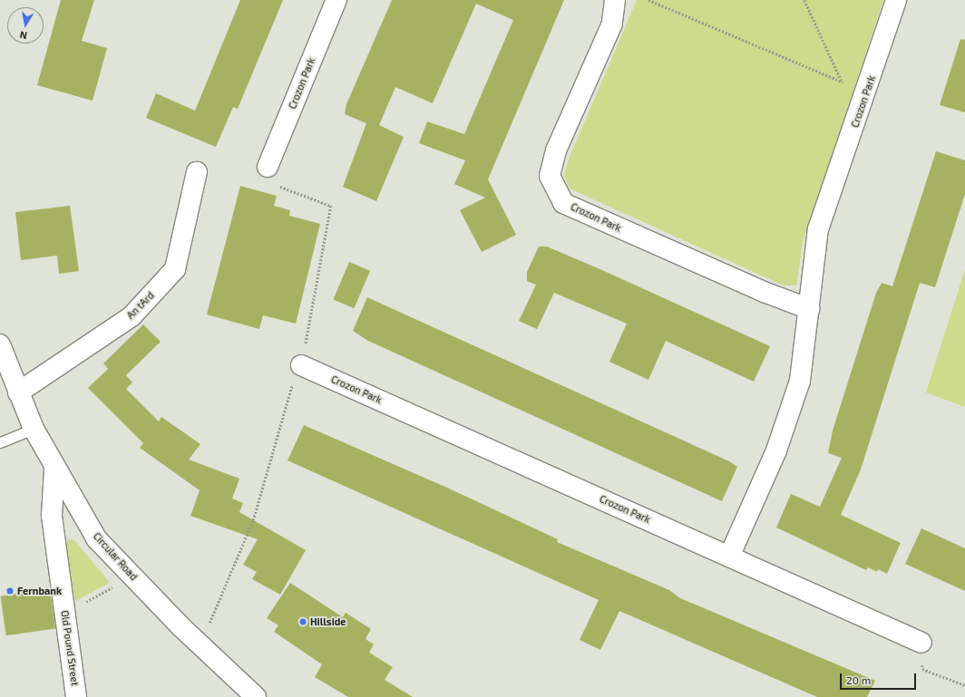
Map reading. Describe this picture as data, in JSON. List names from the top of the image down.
{
  "streets": {
    "street": [
      "Crozon Park",
      "An tArd",
      "Circular Road",
      "Old Pound Street"
    ]
  },
  "crossings": [
    ["An tArd", "Circular Road"],
    ["Circular Road", "Old Pound Street"]
  ],
  "places": ["Fernbank", "Hillside"],
  "scale_bar": "20 m",
  "north": "bottom"
}
